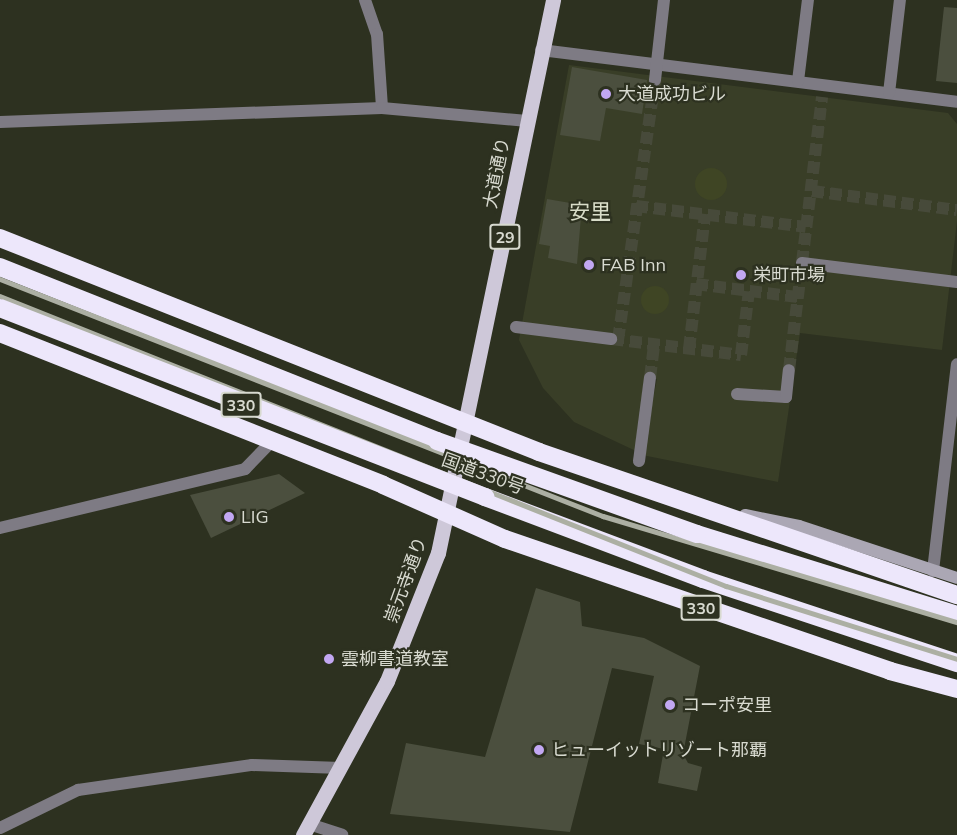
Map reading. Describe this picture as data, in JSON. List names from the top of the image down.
{
  "streets": {
    "highway": ["330", "国道330号"],
    "main road": ["大道通り", "29", "崇元寺通り"]
  },
  "crossings": [
    ["大道通り", "崇元寺通り"],
    ["330", "崇元寺通り"]
  ],
  "districts": ["安里"],
  "places": [
    "大道成功ビル",
    "FAB Inn",
    "栄町市場",
    "LIG",
    "雲柳書道教室",
    "コーポ安里",
    "ヒューイットリゾート那覇"
  ]
}
